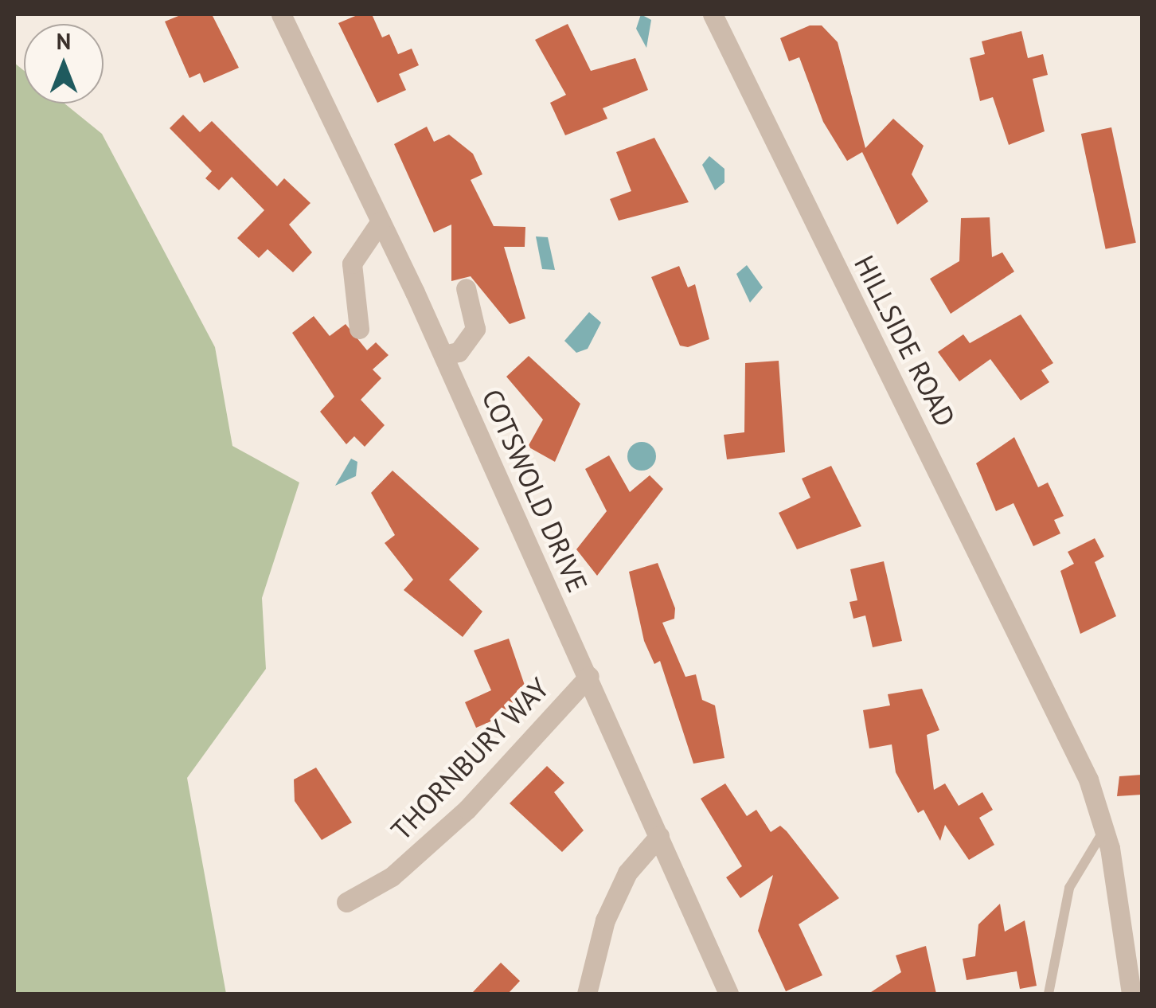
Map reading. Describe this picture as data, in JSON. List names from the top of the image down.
{
  "streets": {
    "street": ["HILLSIDE ROAD", "COTSWOLD DRIVE", "THORNBURY WAY"]
  },
  "crossings": [
    ["COTSWOLD DRIVE", "THORNBURY WAY"]
  ],
  "north": "top"
}
